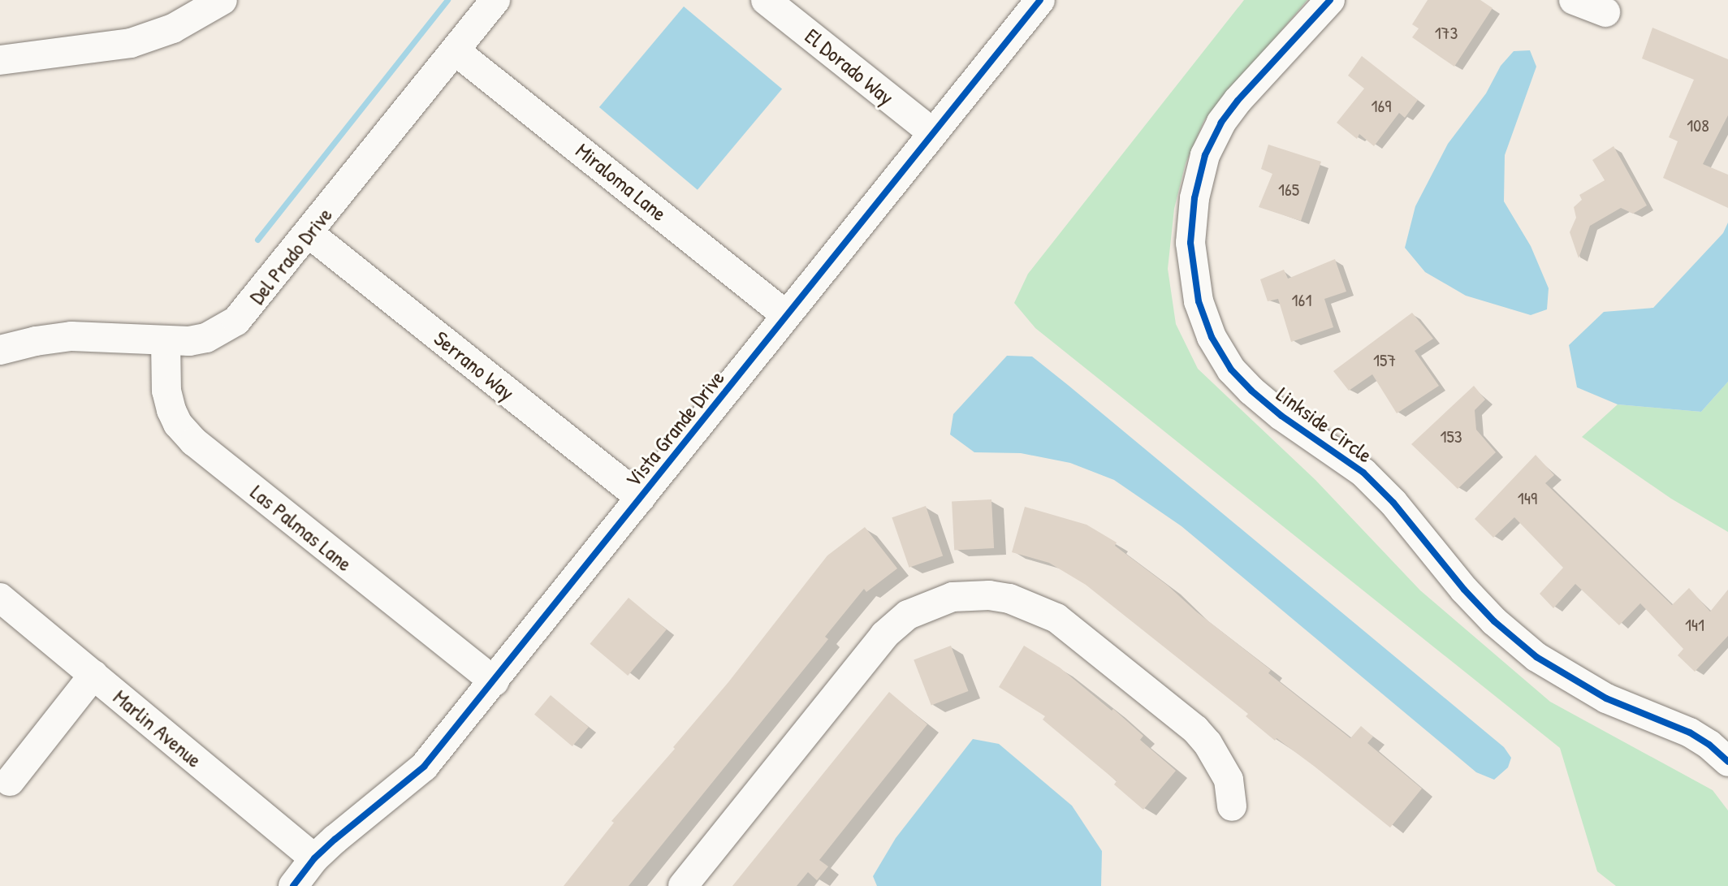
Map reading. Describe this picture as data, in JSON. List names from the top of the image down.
{
  "streets": {
    "street": [
      "El Dorado Way",
      "Miraloma Lane",
      "Del Prado Drive",
      "Serrano Way",
      "Linkside Circle",
      "Vista Grande Drive",
      "Las Palmas Lane",
      "Marlin Avenue"
    ]
  },
  "crossings": [
    ["El Dorado Way", "Vista Grande Drive"],
    ["Miraloma Lane", "Del Prado Drive"],
    ["Miraloma Lane", "Vista Grande Drive"],
    ["Del Prado Drive", "Serrano Way"],
    ["Del Prado Drive", "Las Palmas Lane"],
    ["Serrano Way", "Vista Grande Drive"],
    ["Vista Grande Drive", "Las Palmas Lane"],
    ["Vista Grande Drive", "Marlin Avenue"]
  ],
  "house_numbers": [
    "173",
    "169",
    "108",
    "165",
    "161",
    "157",
    "153",
    "149",
    "141"
  ]
}
